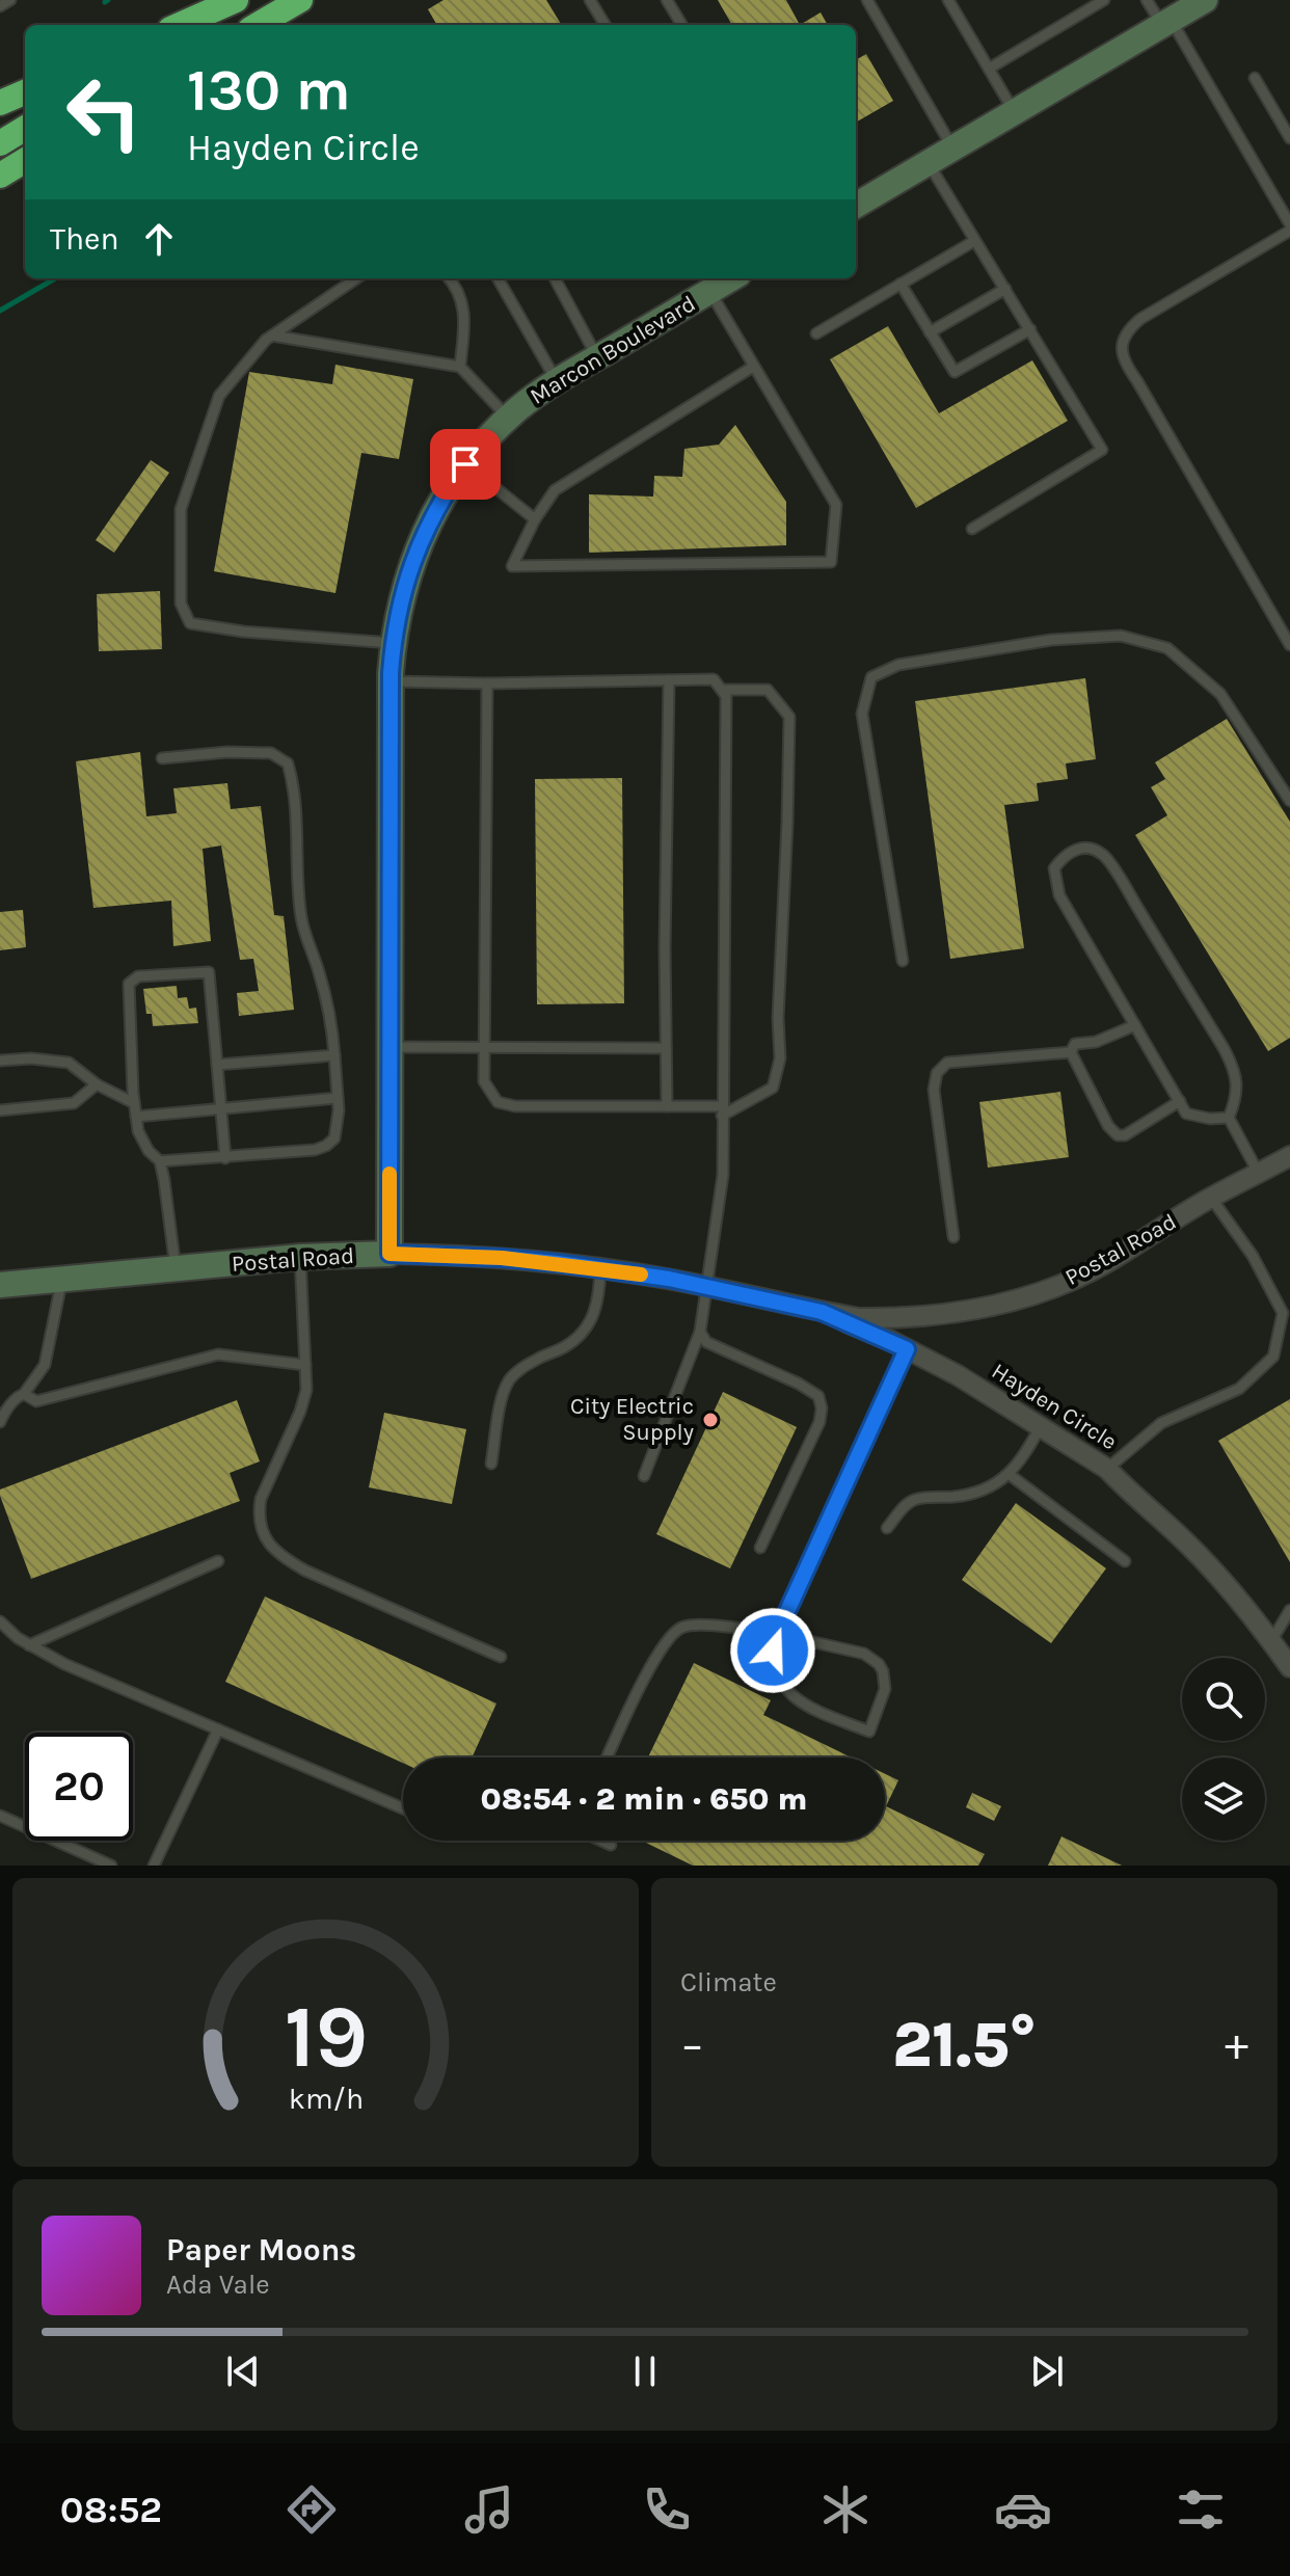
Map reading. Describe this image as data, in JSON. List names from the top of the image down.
{
  "streets": {
    "street": ["Marcon Boulevard", "Postal Road", "Hayden Circle"]
  },
  "crossings": [
    ["Marcon Boulevard", "Postal Road"],
    ["Postal Road", "Hayden Circle"]
  ],
  "places": ["City Electric Supply"],
  "page": {
    "turn": ["130 m", "Hayden Circle"],
    "then": "Then",
    "limit": "20",
    "trip": "08:54 · 2 min · 650 m",
    "tile": "Climate",
    "heat": ["−", "21.5°", "+"],
    "song": ["Paper Moons", "Ada Vale"],
    "tabs": "08:52",
    "gauge": ["19", "km/h"]
  }
}
